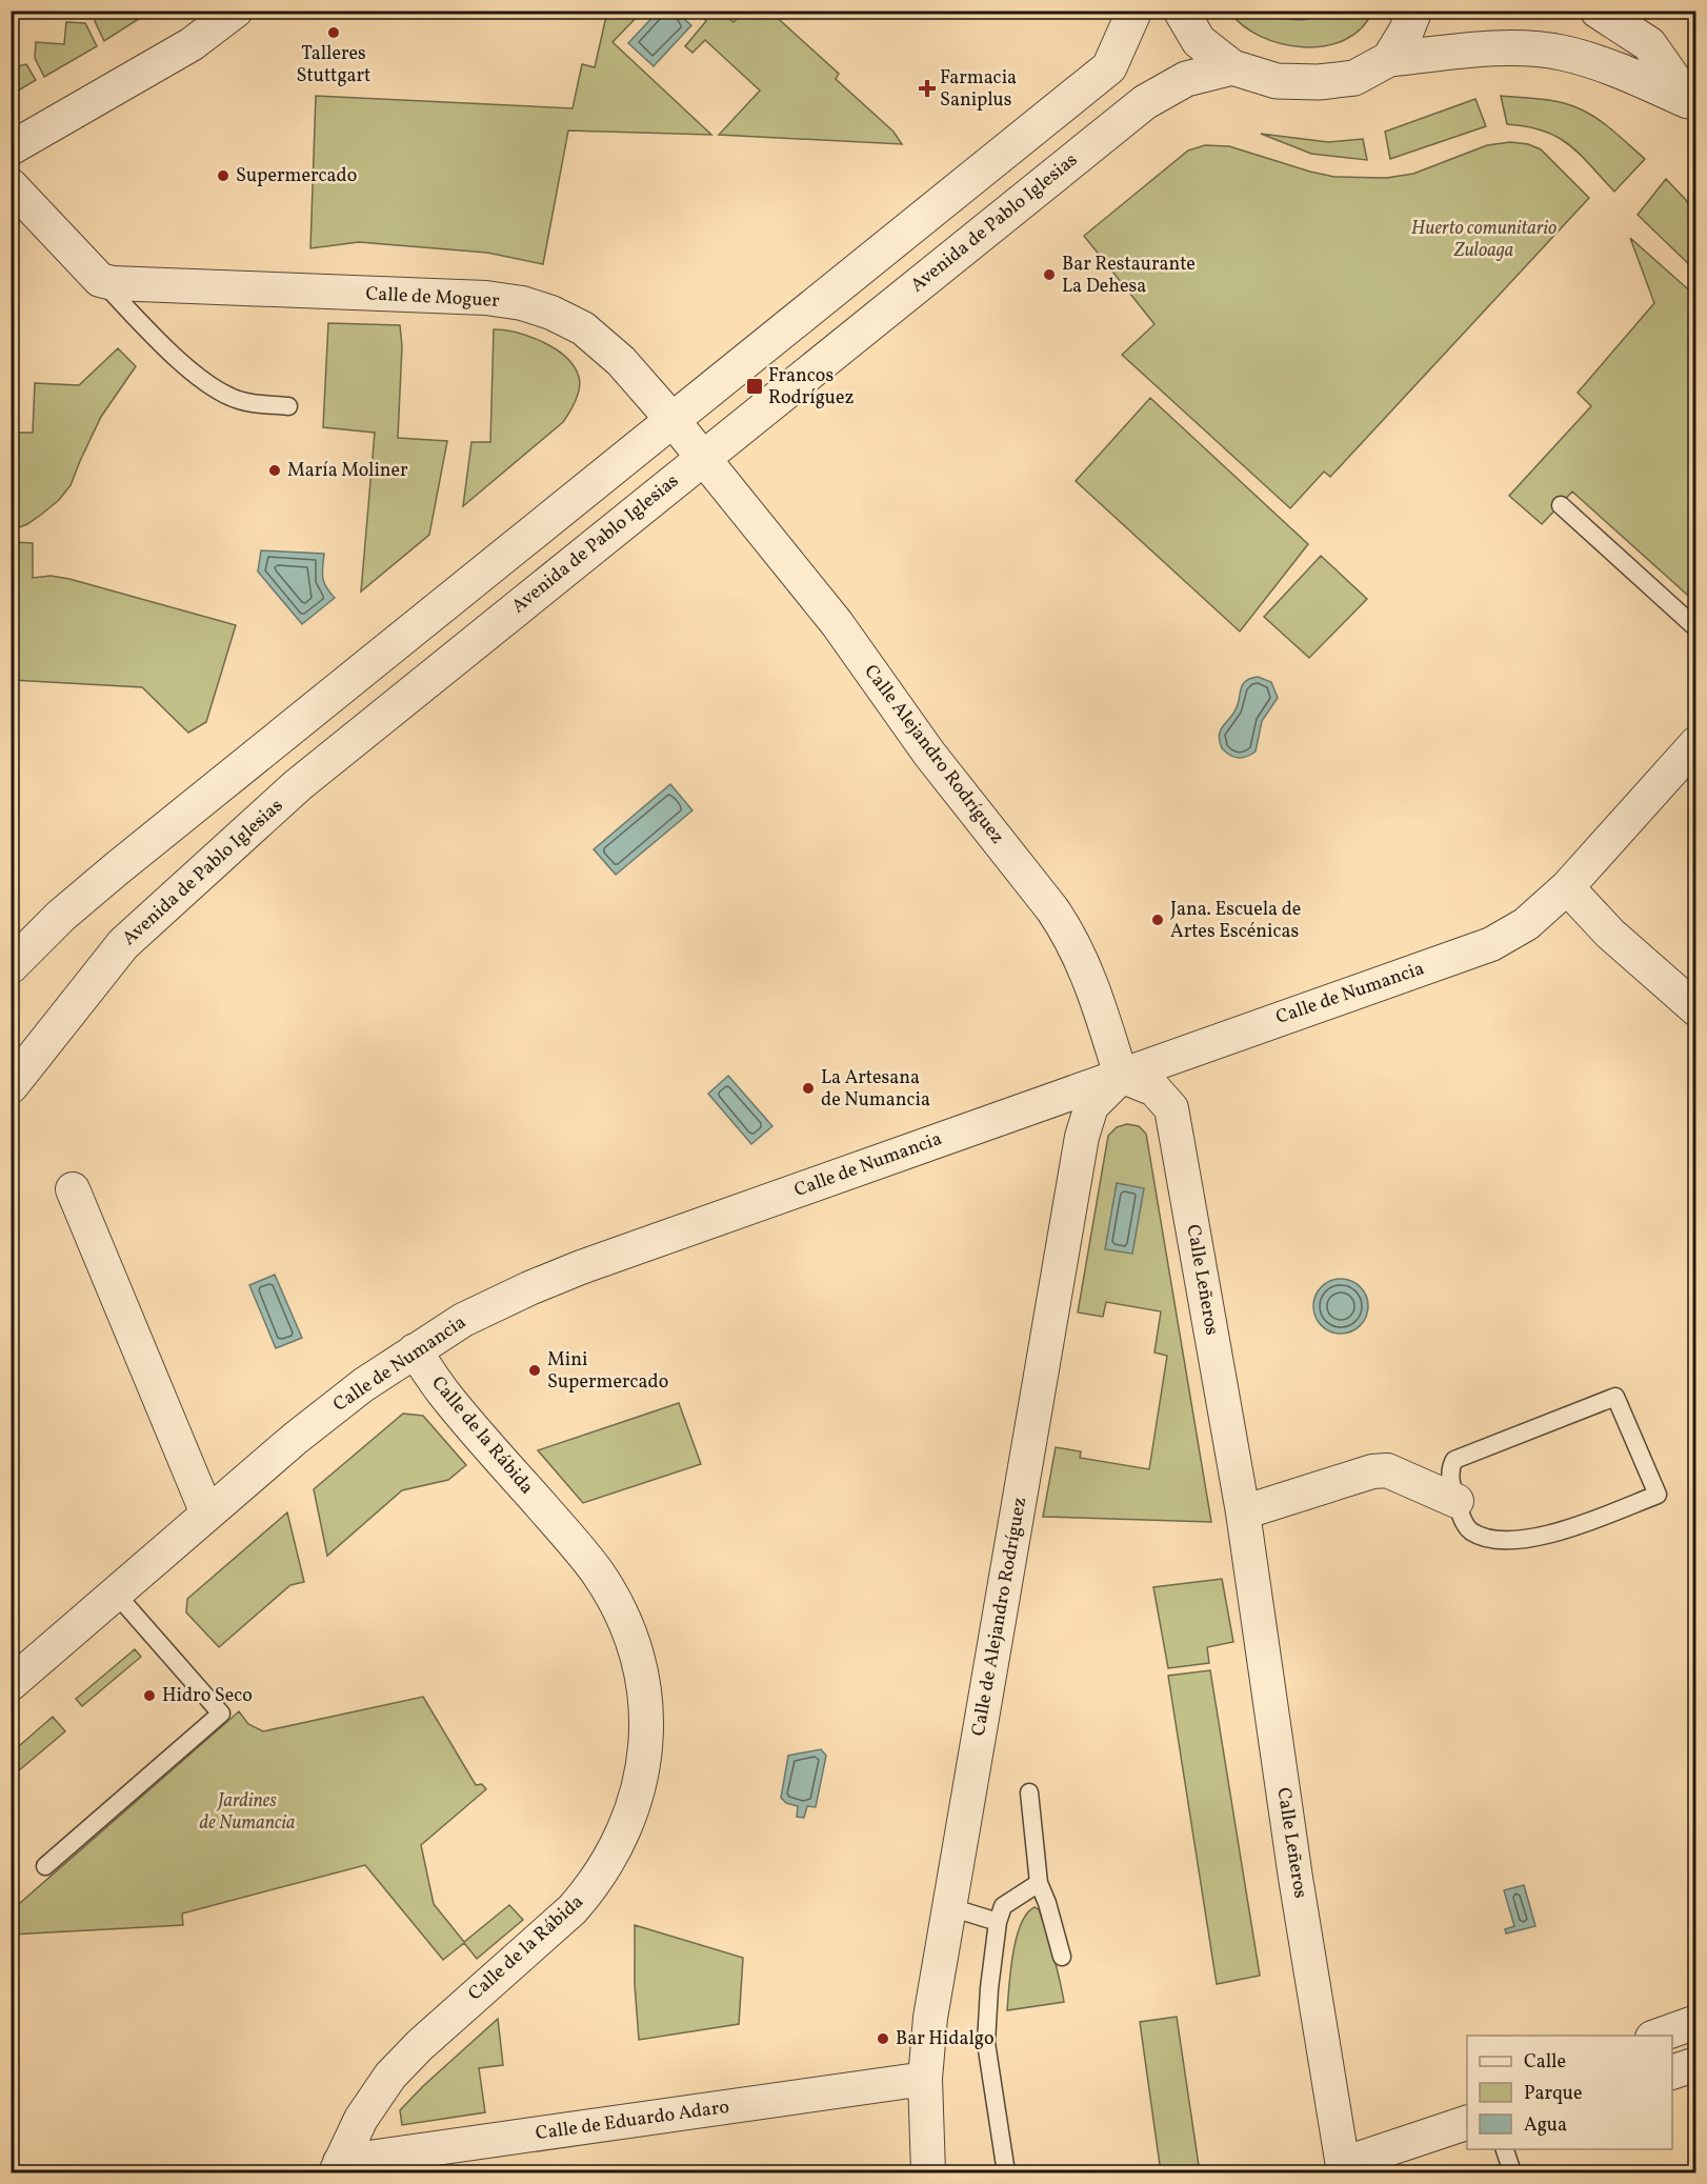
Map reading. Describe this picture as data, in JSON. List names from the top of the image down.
{
  "streets": {
    "street": [
      "Avenida de Pablo Iglesias",
      "Calle de Moguer",
      "Calle Alejandro Rodríguez",
      "Calle de Numancia",
      "Calle Leñeros",
      "Calle de la Rábida",
      "Calle de Alejandro Rodríguez",
      "Calle de Eduardo Adaro"
    ]
  },
  "crossings": [
    ["Avenida de Pablo Iglesias", "Calle de Moguer"],
    ["Avenida de Pablo Iglesias", "Calle Alejandro Rodríguez"],
    ["Calle de Moguer", "Calle Alejandro Rodríguez"],
    ["Calle Alejandro Rodríguez", "Calle de Numancia"],
    ["Calle Alejandro Rodríguez", "Calle Leñeros"],
    ["Calle Alejandro Rodríguez", "Calle de Alejandro Rodríguez"],
    ["Calle de Numancia", "Calle Leñeros"],
    ["Calle de Numancia", "Calle de la Rábida"],
    ["Calle de Numancia", "Calle de Alejandro Rodríguez"],
    ["Calle Leñeros", "Calle de Alejandro Rodríguez"],
    ["Calle de la Rábida", "Calle de Eduardo Adaro"],
    ["Calle de Alejandro Rodríguez", "Calle de Eduardo Adaro"]
  ],
  "parks": ["Huerto comunitario Zuloaga", "Jardines de Numancia"],
  "places": {
    "other": [
      "Talleres Stuttgart",
      "Supermercado",
      "Bar Restaurante La Dehesa",
      "María Moliner",
      "Jana. Escuela de Artes Escénicas",
      "La Artesana de Numancia",
      "Mini Supermercado",
      "Hidro Seco",
      "Bar Hidalgo"
    ],
    "health": ["Farmacia Saniplus"],
    "transit": ["Francos Rodríguez"]
  },
  "legend": ["Calle", "Parque", "Agua"]
}
